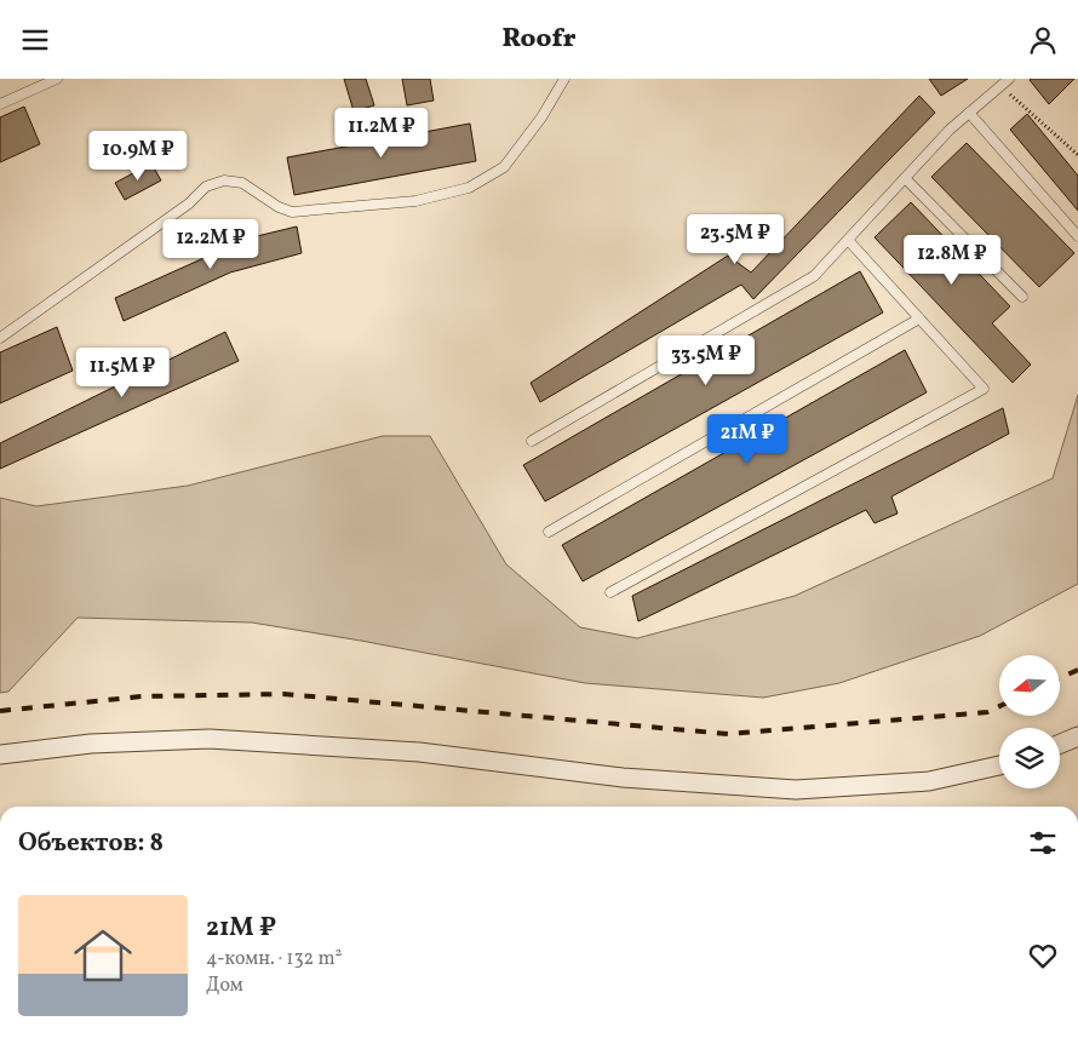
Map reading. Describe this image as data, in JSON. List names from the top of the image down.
{
  "north": "left",
  "page": {
    "header": "Roofr",
    "price": [
      "11.2M ₽",
      "10.9M ₽",
      "23.5M ₽",
      "12.2M ₽",
      "12.8M ₽",
      "33.5M ₽",
      "11.5M ₽",
      "21M ₽"
    ],
    "heading": "Объектов: 8",
    "list": [
      {
        "name": "21M ₽",
        "note": "4-комн. · 132 m² · Дом"
      }
    ]
  }
}
